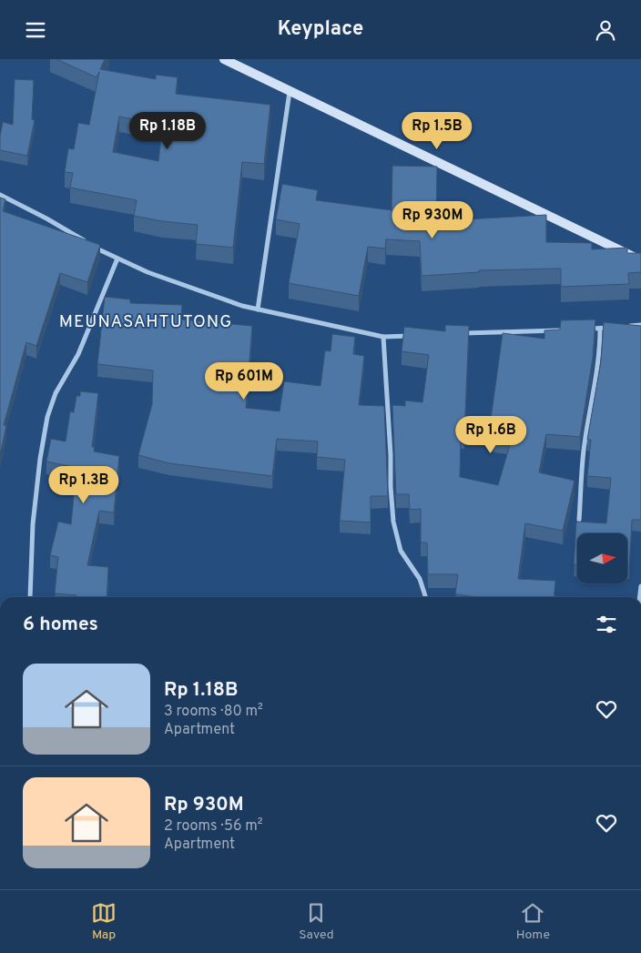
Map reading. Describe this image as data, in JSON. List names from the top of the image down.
{
  "districts": ["MEUNASAHTUTONG"],
  "north": "right",
  "page": {
    "header": "Keyplace",
    "price": [
      "Rp 1.18B",
      "Rp 1.5B",
      "Rp 930M",
      "Rp 601M",
      "Rp 1.6B",
      "Rp 1.3B"
    ],
    "heading": "6 homes",
    "list": [
      {
        "name": "Rp 1.18B",
        "note": "3 rooms · 80 m² · Apartment"
      },
      {
        "name": "Rp 930M",
        "note": "2 rooms · 56 m² · Apartment"
      }
    ],
    "tabs": ["Map", "Saved", "Home"]
  }
}
